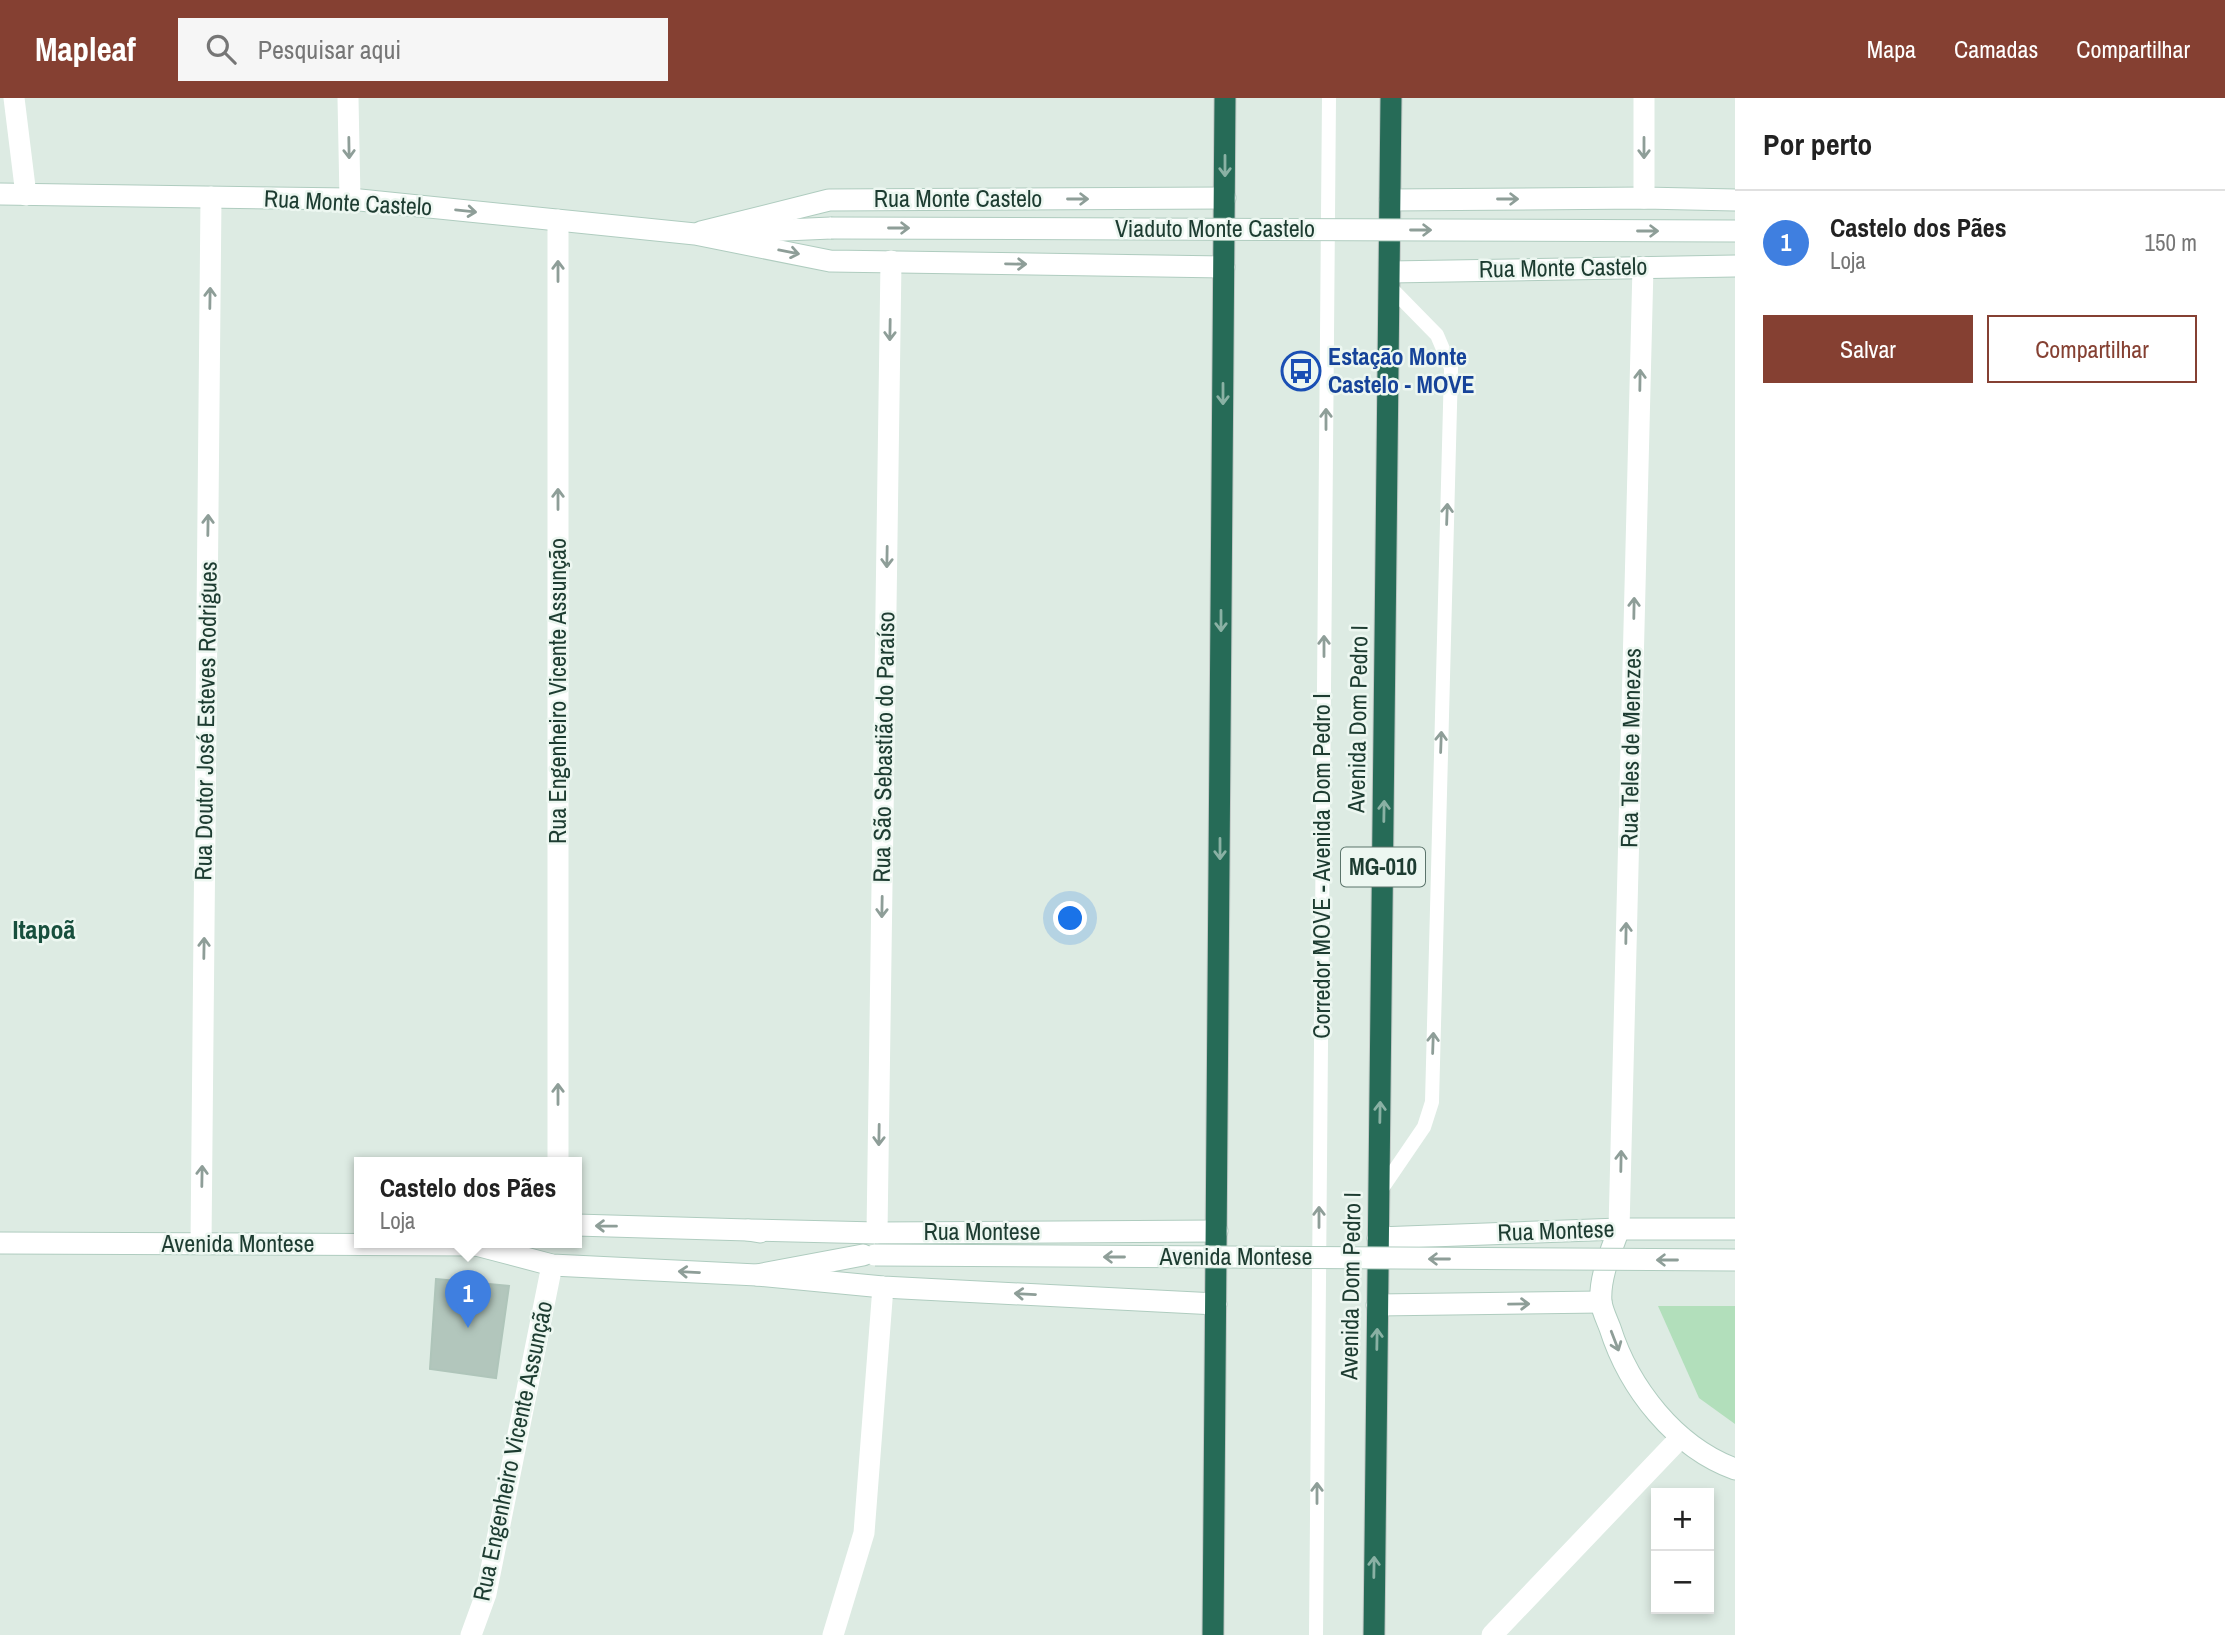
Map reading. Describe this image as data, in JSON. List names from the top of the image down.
{
  "streets": {
    "highway": ["Avenida Dom Pedro I", "MG-010"],
    "street": [
      "Rua Monte Castelo",
      "Viaduto Monte Castelo",
      "Rua Engenheiro Vicente Assunção",
      "Rua Doutor José Esteves Rodrigues",
      "Rua São Sebastião do Paraíso",
      "Rua Teles de Menezes",
      "Rua Montese",
      "Avenida Montese"
    ],
    "lane": ["Corredor MOVE - Avenida Dom Pedro I"]
  },
  "crossings": [
    ["Rua Monte Castelo", "Viaduto Monte Castelo"],
    ["Rua Monte Castelo", "Rua Engenheiro Vicente Assunção"],
    ["Rua Monte Castelo", "Avenida Dom Pedro I"],
    ["Rua Monte Castelo", "Rua Doutor José Esteves Rodrigues"],
    ["Rua Monte Castelo", "Rua São Sebastião do Paraíso"],
    ["Rua Monte Castelo", "Rua Teles de Menezes"],
    ["Rua Engenheiro Vicente Assunção", "Avenida Montese"],
    ["Avenida Dom Pedro I", "Rua Montese"],
    ["Rua Doutor José Esteves Rodrigues", "Avenida Montese"],
    ["Rua São Sebastião do Paraíso", "Rua Montese"],
    ["Rua Teles de Menezes", "Rua Montese"],
    ["Rua Montese", "Avenida Montese"]
  ],
  "one_way": [
    "Rua Monte Castelo",
    "Rua Engenheiro Vicente Assunção",
    "Rua Doutor José Esteves Rodrigues",
    "Rua São Sebastião do Paraíso",
    "Rua Teles de Menezes"
  ],
  "districts": ["Itapoã"],
  "places": {
    "bus stop": ["Estação Monte Castelo - MOVE"]
  },
  "page": {
    "header": "Mapleaf",
    "search": "Pesquisar aqui",
    "nav": ["Mapa", "Camadas", "Compartilhar"],
    "heading": "Por perto",
    "list": [
      {
        "mark": "1",
        "name": "Castelo dos Pães",
        "note": "Loja",
        "value": "150 m"
      }
    ],
    "buttons": ["Salvar", "Compartilhar"],
    "popup": ["Castelo dos Pães", "Loja"],
    "pins": "1",
    "map_buttons": ["+", "−"]
  }
}
